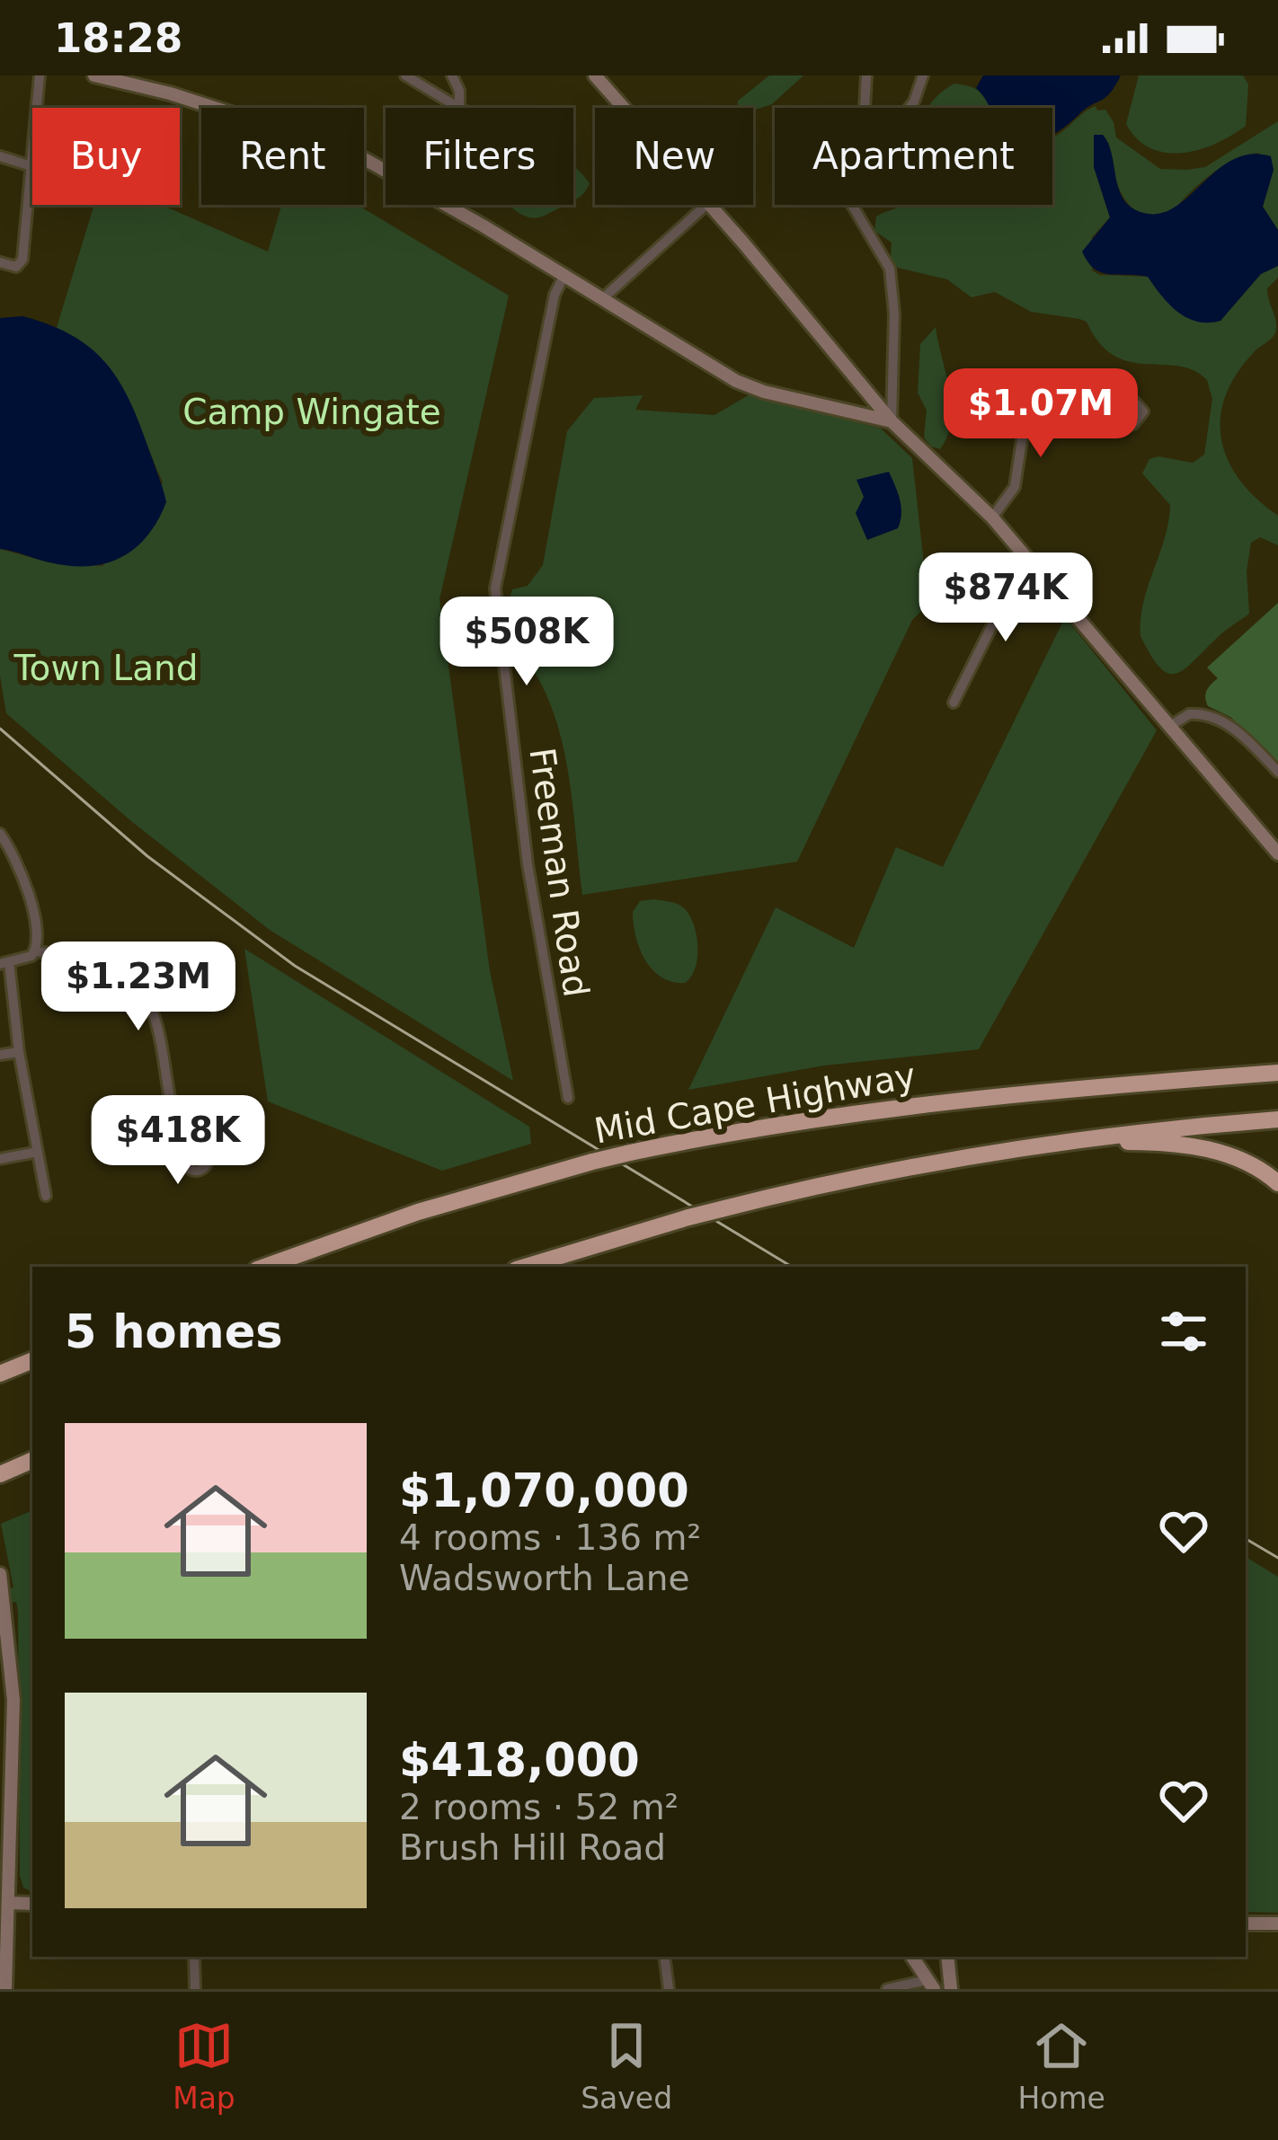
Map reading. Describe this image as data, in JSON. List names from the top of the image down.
{
  "streets": {
    "highway": ["Mid Cape Highway"],
    "street": ["Freeman Road"]
  },
  "parks": ["Camp Wingate", "Town Land"],
  "page": {
    "status": "18:28",
    "chip": [
      "Buy",
      "Rent",
      "Filters",
      "New",
      "Apartment"
    ],
    "price": [
      "$1.07M",
      "$874K",
      "$508K",
      "$1.23M",
      "$418K"
    ],
    "heading": "5 homes",
    "list": [
      {
        "name": "$1,070,000",
        "note": "4 rooms · 136 m² · Wadsworth Lane"
      },
      {
        "name": "$418,000",
        "note": "2 rooms · 52 m² · Brush Hill Road"
      }
    ],
    "tabs": ["Map", "Saved", "Home"]
  }
}
